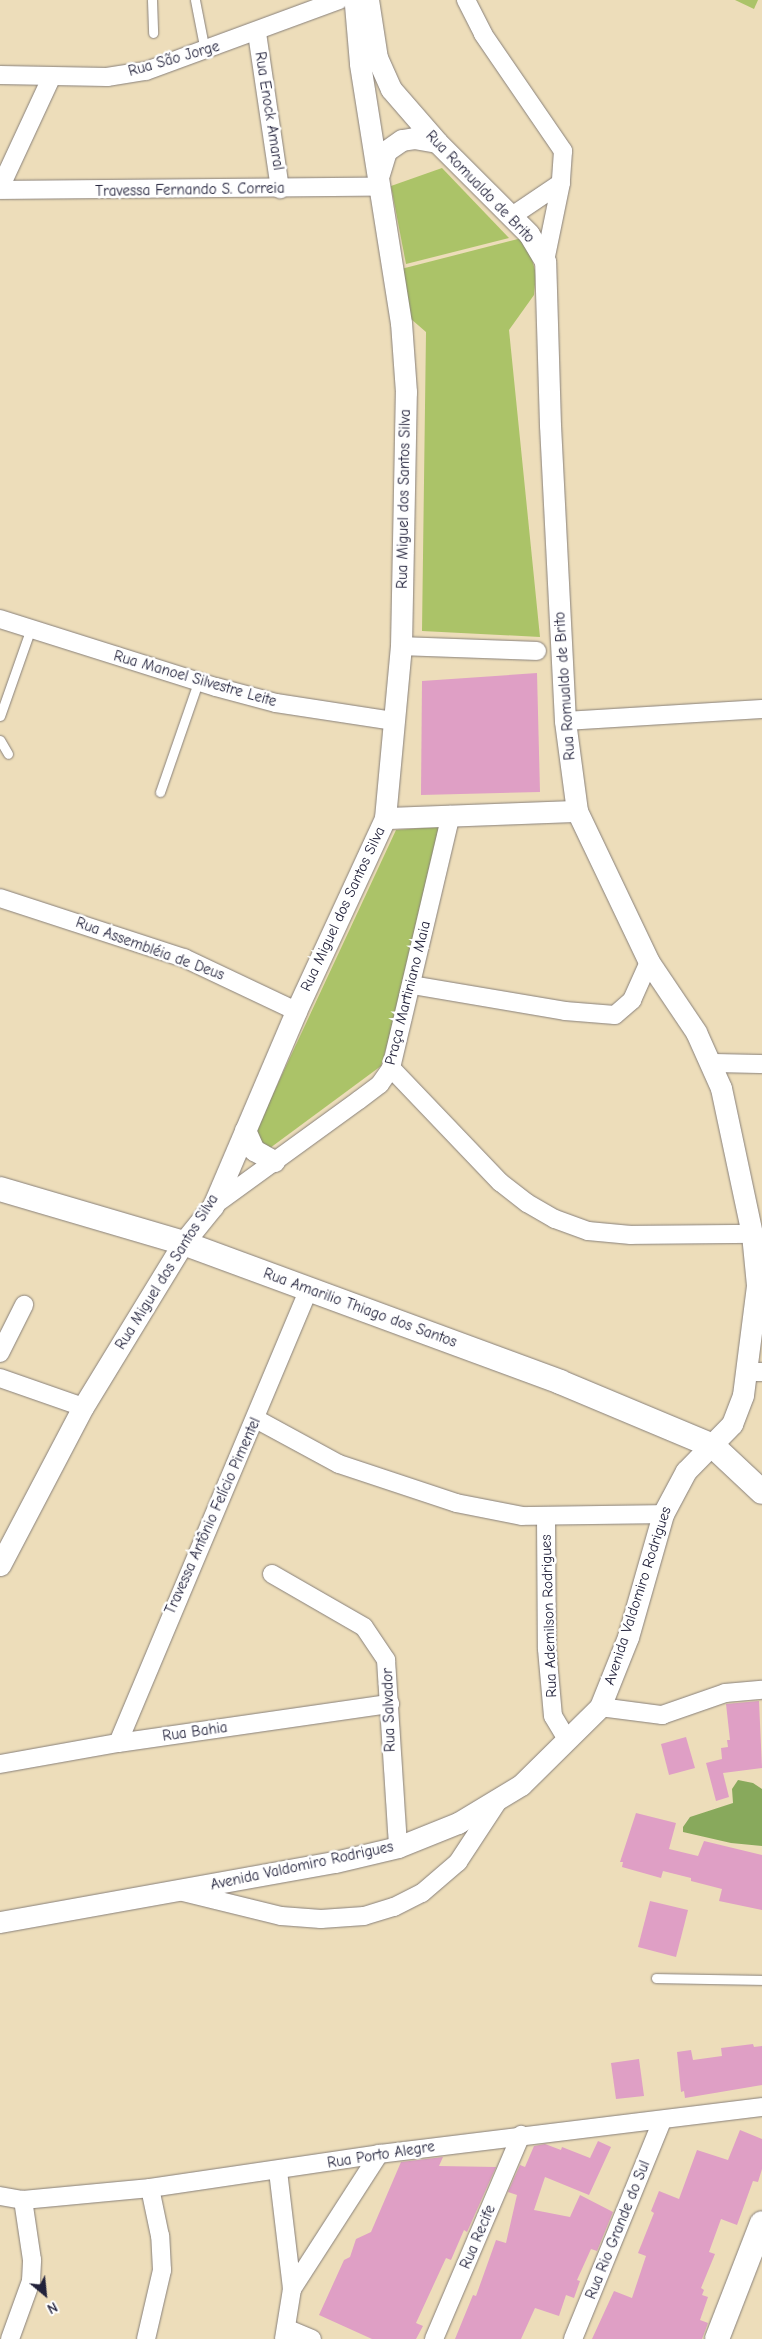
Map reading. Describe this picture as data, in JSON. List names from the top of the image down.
{
  "streets": {
    "main road": ["Rua Amarilio Thiago dos Santos"],
    "street": [
      "Rua São Jorge",
      "Rua Enock Amaral",
      "Rua Romualdo de Brito",
      "Travessa Fernando S. Correia",
      "Rua Miguel dos Santos Silva",
      "Rua Manoel Silvestre Leite",
      "Rua Assembléia de Deus",
      "Praça Martiniano Maia",
      "Travessa Antônio Felício Pimentel",
      "Avenida Valdomiro Rodrigues",
      "Rua Ademilson Rodrigues",
      "Rua Salvador",
      "Rua Bahia",
      "Rua Porto Alegre",
      "Rua Rio Grande do Sul",
      "Rua Recife"
    ]
  },
  "crossings": [
    ["Rua São Jorge", "Rua Enock Amaral"],
    ["Rua Enock Amaral", "Travessa Fernando S. Correia"],
    ["Rua Romualdo de Brito", "Rua Amarilio Thiago dos Santos"],
    ["Rua Romualdo de Brito", "Avenida Valdomiro Rodrigues"],
    ["Travessa Fernando S. Correia", "Rua Miguel dos Santos Silva"],
    ["Rua Miguel dos Santos Silva", "Rua Manoel Silvestre Leite"],
    ["Rua Miguel dos Santos Silva", "Rua Assembléia de Deus"],
    ["Rua Miguel dos Santos Silva", "Praça Martiniano Maia"],
    ["Rua Miguel dos Santos Silva", "Rua Amarilio Thiago dos Santos"],
    ["Rua Amarilio Thiago dos Santos", "Travessa Antônio Felício Pimentel"],
    ["Rua Amarilio Thiago dos Santos", "Avenida Valdomiro Rodrigues"],
    ["Travessa Antônio Felício Pimentel", "Rua Bahia"],
    ["Avenida Valdomiro Rodrigues", "Rua Ademilson Rodrigues"],
    ["Avenida Valdomiro Rodrigues", "Rua Salvador"],
    ["Rua Salvador", "Rua Bahia"],
    ["Rua Porto Alegre", "Rua Rio Grande do Sul"],
    ["Rua Porto Alegre", "Rua Recife"]
  ],
  "north": "bottom right"
}
